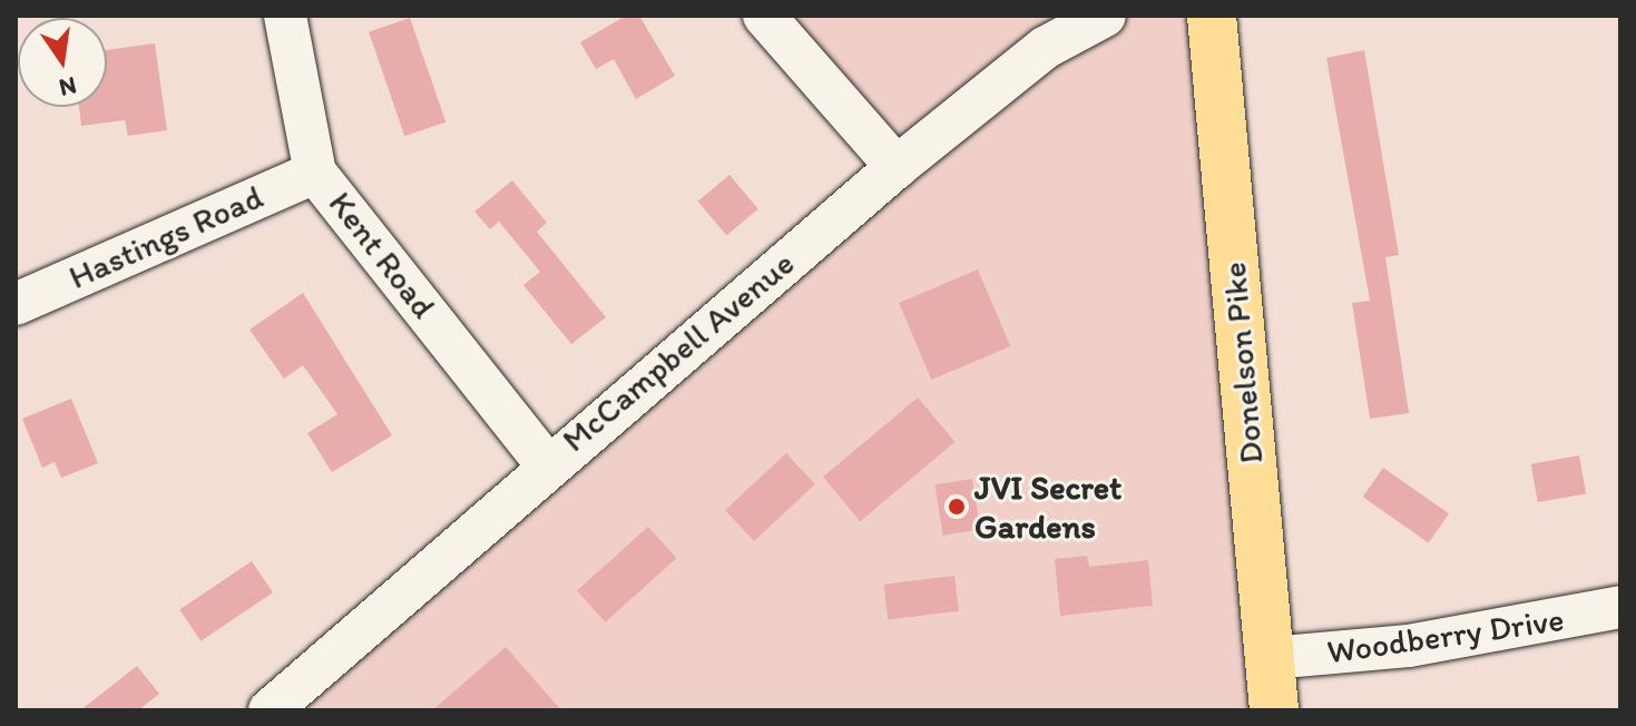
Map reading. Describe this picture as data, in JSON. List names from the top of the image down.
{
  "streets": {
    "main road": ["Donelson Pike"],
    "street": [
      "Hastings Road",
      "Kent Road",
      "McCampbell Avenue",
      "Woodberry Drive"
    ]
  },
  "crossings": [
    ["Hastings Road", "Kent Road"],
    ["Kent Road", "McCampbell Avenue"],
    ["Donelson Pike", "Woodberry Drive"]
  ],
  "places": ["JVI Secret Gardens"],
  "north": "bottom"
}
